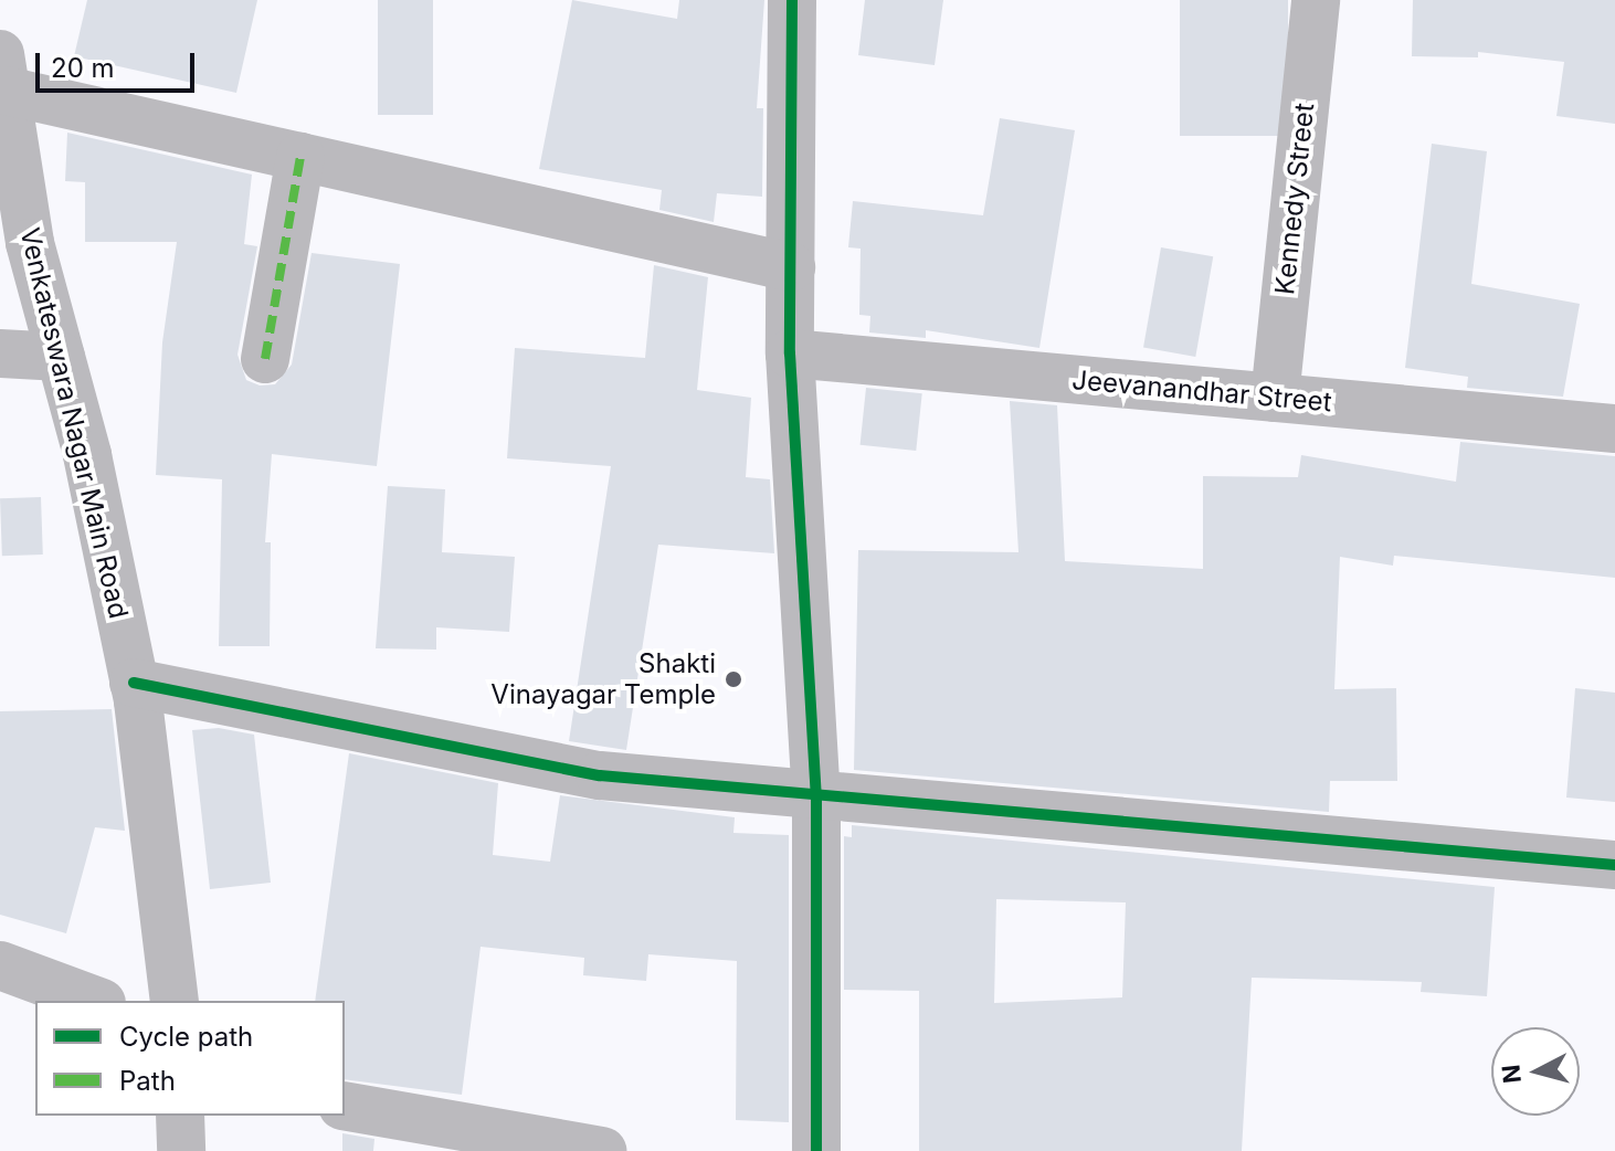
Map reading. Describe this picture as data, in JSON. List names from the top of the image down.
{
  "streets": {
    "street": ["Kennedy Street", "Jeevanandhar Street", "Venkateswara Nagar Main Road"]
  },
  "crossings": [
    ["Kennedy Street", "Jeevanandhar Street"]
  ],
  "places": ["Shakti Vinayagar Temple"],
  "legend": ["Cycle path", "Path"],
  "scale_bar": "20 m",
  "north": "left"
}
